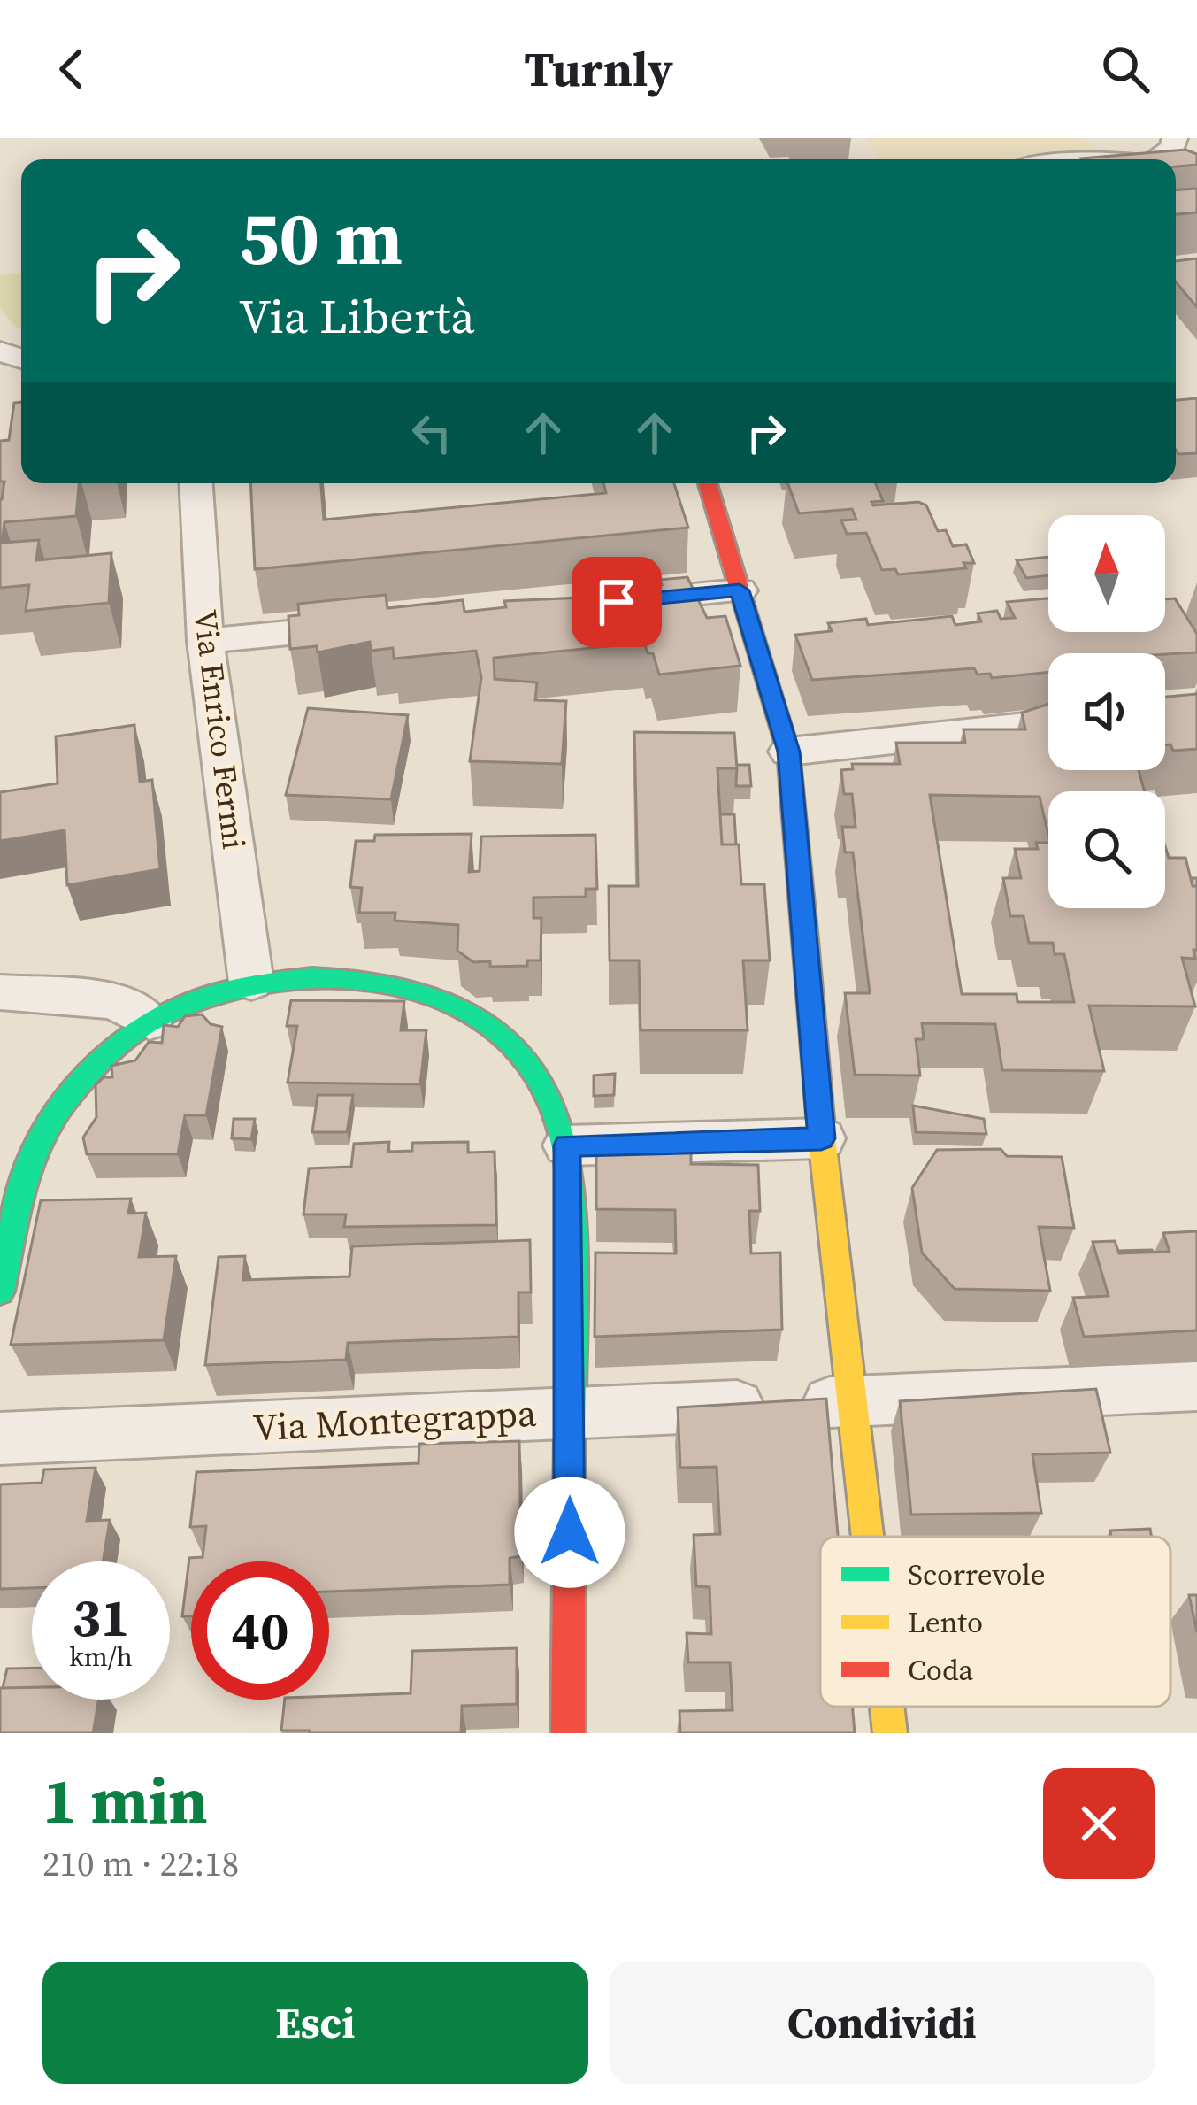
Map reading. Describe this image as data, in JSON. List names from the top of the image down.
{
  "streets": {
    "street": ["Via Enrico Fermi", "Via Montegrappa"]
  },
  "legend": ["Scorrevole", "Lento", "Coda"],
  "north": "top",
  "page": {
    "header": "Turnly",
    "turn": ["50 m", "Via Libertà"],
    "speed": "31 km/h",
    "limit": "40",
    "heading": ["1 min", "210 m · 22:18"],
    "buttons": ["Esci", "Condividi"]
  }
}
